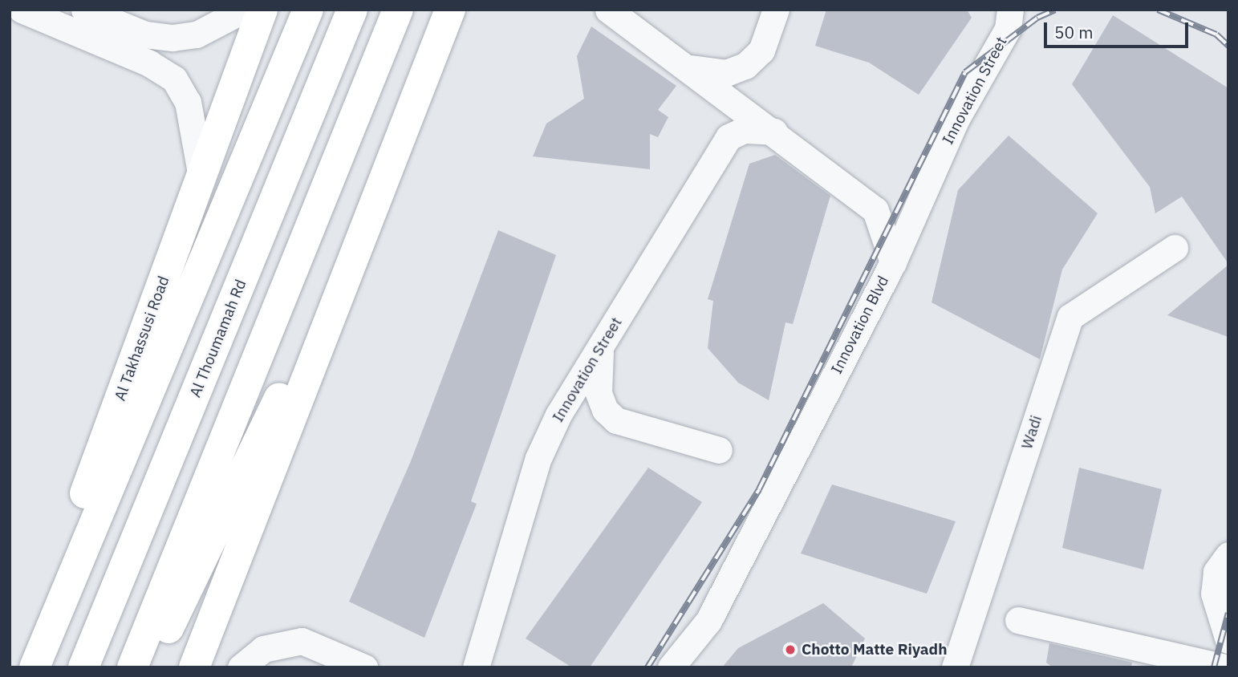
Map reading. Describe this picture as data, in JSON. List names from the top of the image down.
{
  "streets": {
    "main road": ["Al Takhassusi Road", "Al Thoumamah Rd"],
    "street": ["Innovation Street", "Innovation Blvd", "Wadi"]
  },
  "crossings": [
    ["Innovation Street", "Innovation Blvd"]
  ],
  "places": ["Chotto Matte Riyadh"],
  "scale_bar": "50 m"
}
